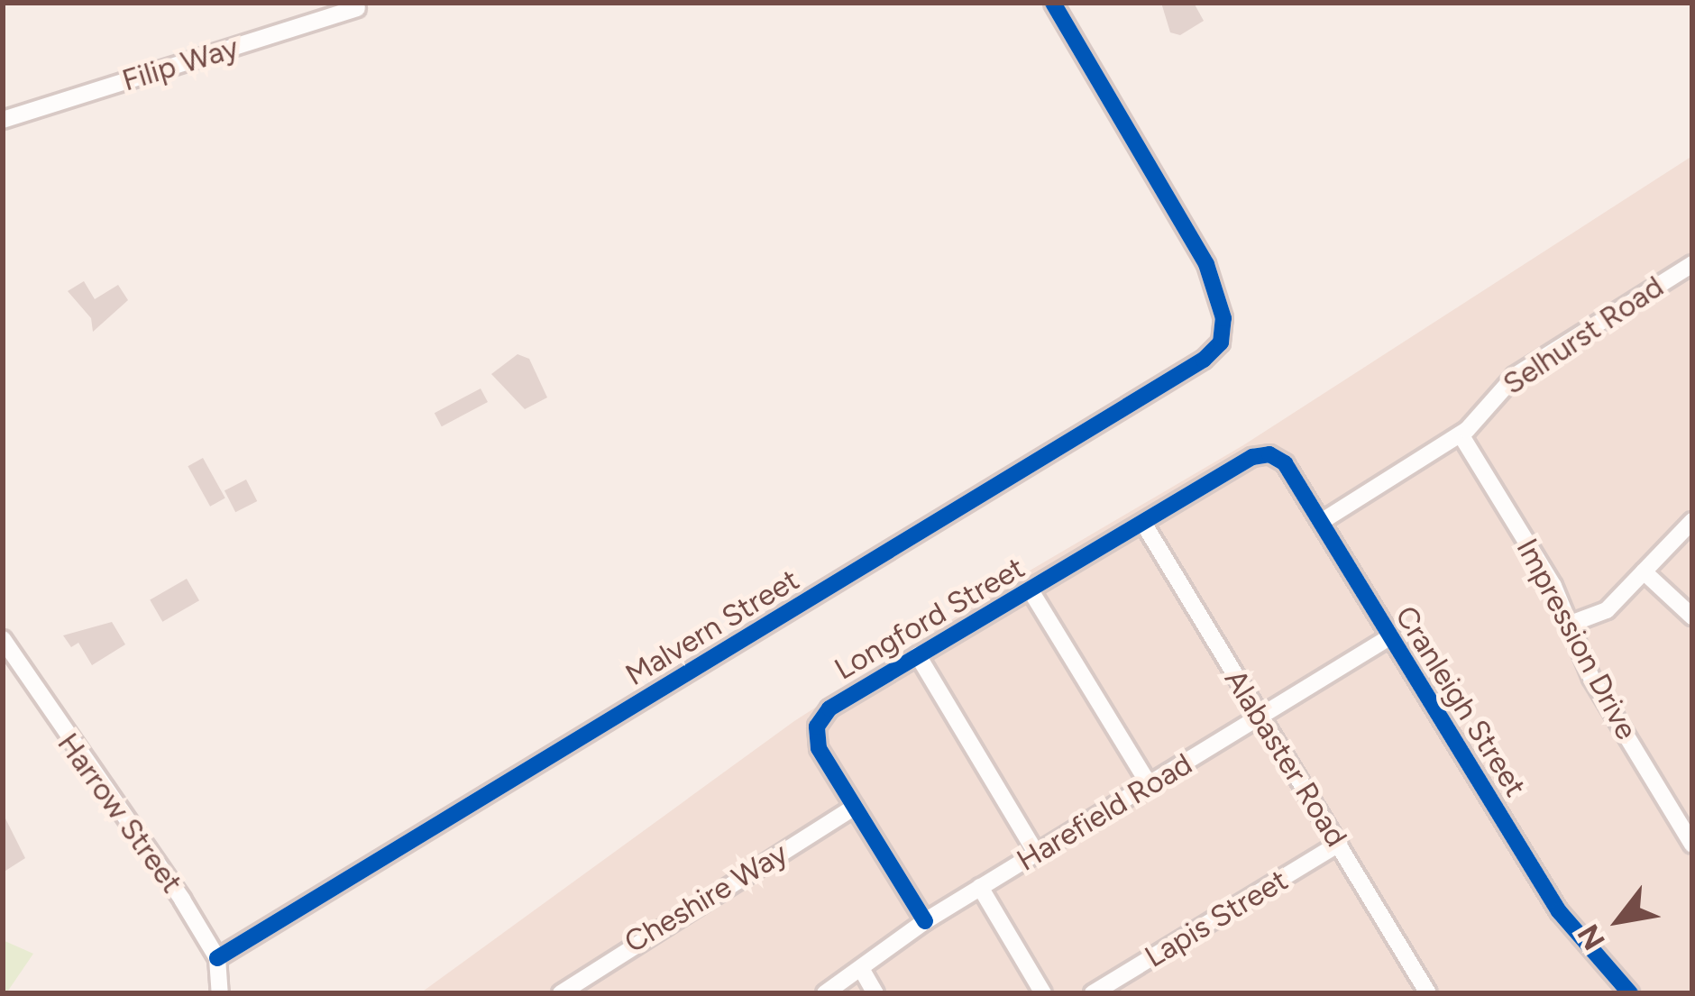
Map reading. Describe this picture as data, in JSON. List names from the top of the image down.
{
  "streets": {
    "street": [
      "Filip Way",
      "Selhurst Road",
      "Longford Street",
      "Malvern Street",
      "Impression Drive",
      "Cranleigh Street",
      "Alabaster Road",
      "Harefield Road",
      "Harrow Street",
      "Cheshire Way",
      "Lapis Street"
    ]
  },
  "crossings": [
    ["Selhurst Road", "Impression Drive"],
    ["Selhurst Road", "Cranleigh Street"],
    ["Longford Street", "Cranleigh Street"],
    ["Longford Street", "Alabaster Road"],
    ["Longford Street", "Harefield Road"],
    ["Longford Street", "Cheshire Way"],
    ["Malvern Street", "Harrow Street"],
    ["Cranleigh Street", "Harefield Road"],
    ["Alabaster Road", "Harefield Road"],
    ["Alabaster Road", "Lapis Street"]
  ],
  "north": "bottom left"
}
